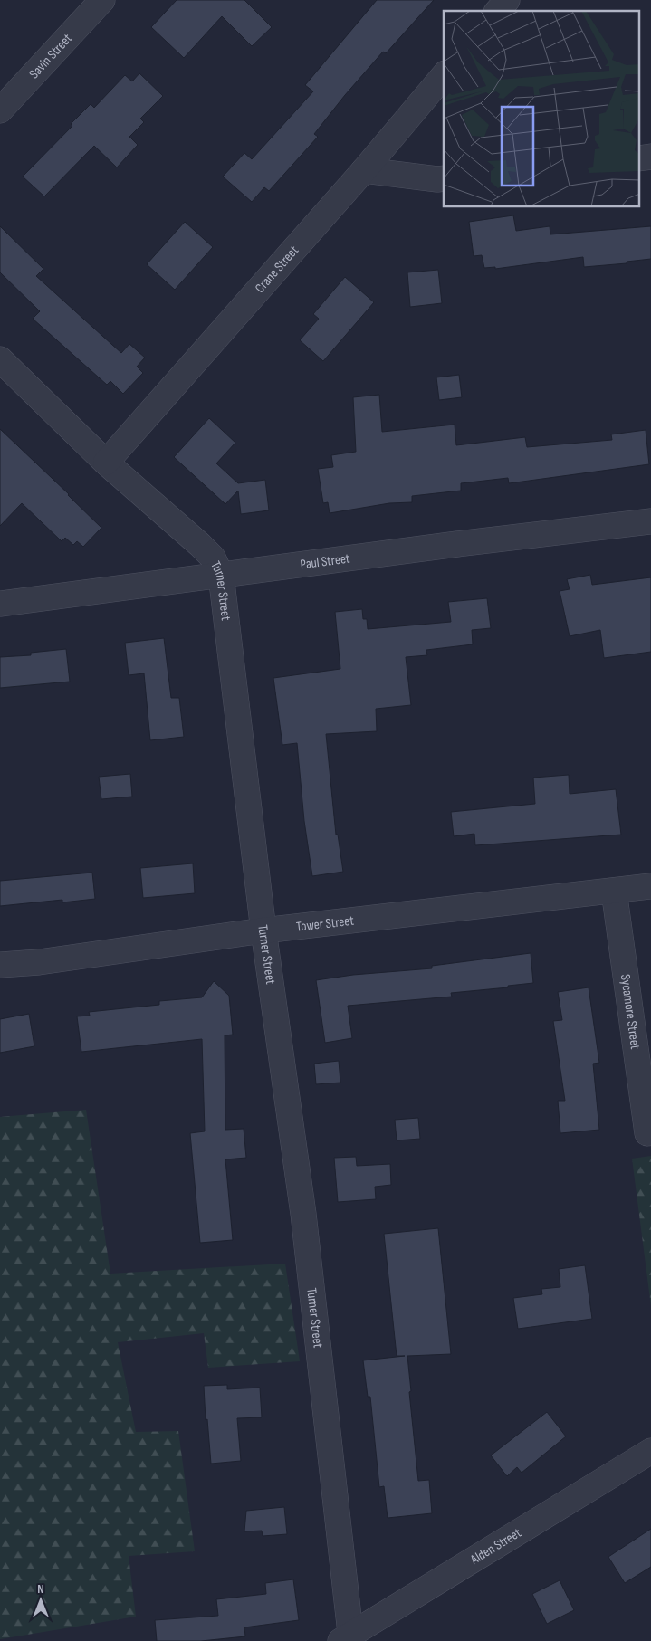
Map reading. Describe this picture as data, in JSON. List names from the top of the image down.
{
  "streets": {
    "street": [
      "Savin Street",
      "Crane Street",
      "Paul Street",
      "Turner Street",
      "Tower Street",
      "Sycamore Street",
      "Alden Street"
    ]
  },
  "crossings": [
    ["Crane Street", "Turner Street"],
    ["Paul Street", "Turner Street"],
    ["Turner Street", "Tower Street"],
    ["Turner Street", "Alden Street"],
    ["Tower Street", "Sycamore Street"]
  ],
  "north": "top"
}
